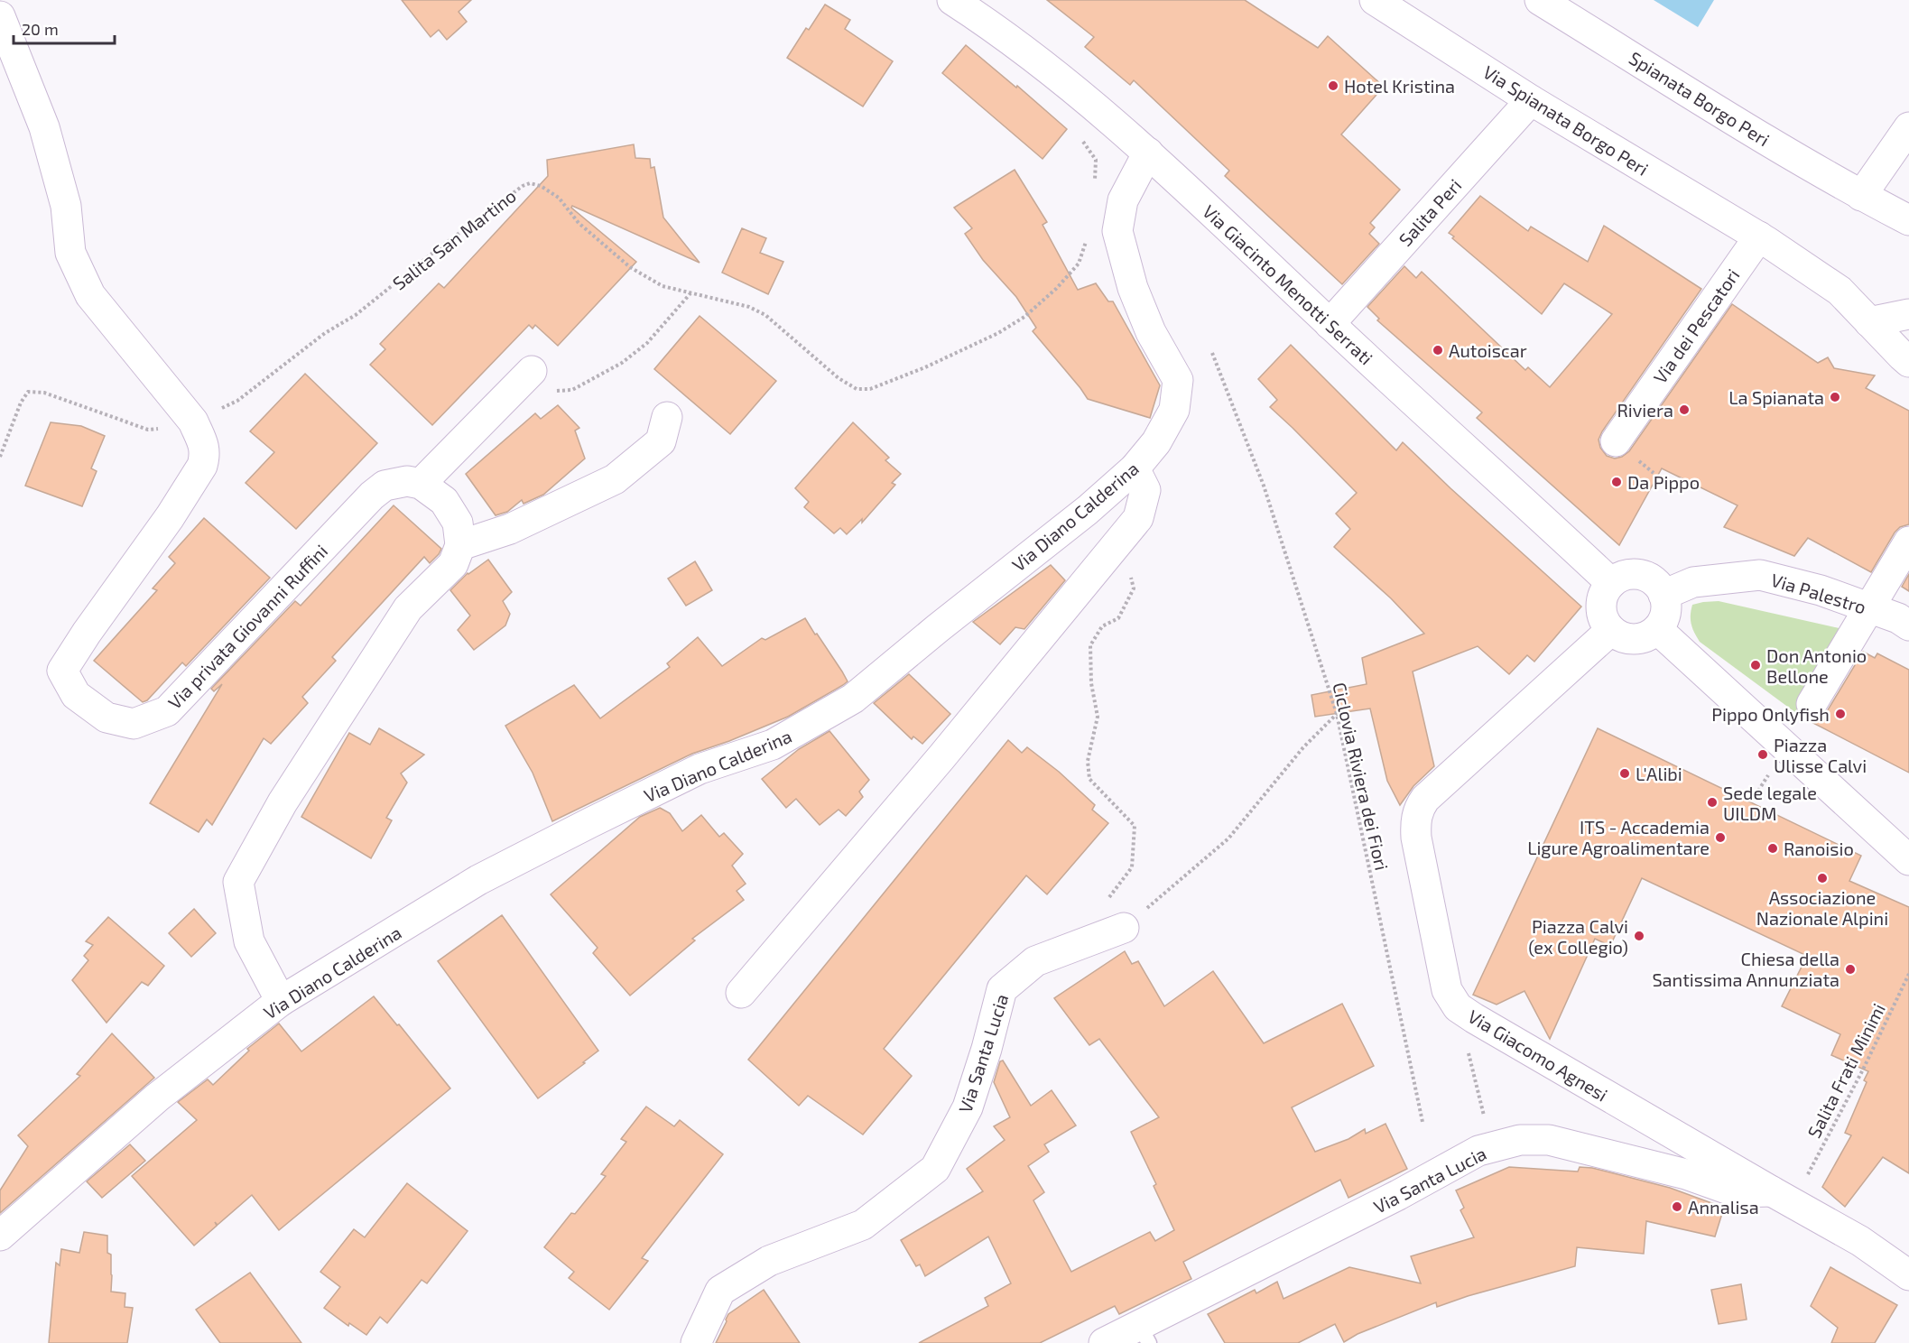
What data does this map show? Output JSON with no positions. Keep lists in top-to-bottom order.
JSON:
{
  "streets": {
    "street": [
      "Spianata Borgo Peri",
      "Via Spianata Borgo Peri",
      "Salita Peri",
      "Via Giacinto Menotti Serrati",
      "Via dei Pescatori",
      "Via Diano Calderina",
      "Via Palestro",
      "Via privata Giovanni Ruffini",
      "Via Santa Lucia",
      "Via Giacomo Agnesi"
    ],
    "path": ["Salita San Martino", "Ciclovia Riviera dei Fiori", "Salita Frati Minimi"]
  },
  "crossings": [
    ["Via Spianata Borgo Peri", "Salita Peri"],
    ["Via Spianata Borgo Peri", "Via dei Pescatori"],
    ["Salita Peri", "Via Giacinto Menotti Serrati"],
    ["Salita San Martino", "Via privata Giovanni Ruffini"],
    ["Via Giacinto Menotti Serrati", "Via Diano Calderina"],
    ["Via Giacinto Menotti Serrati", "Via Palestro"],
    ["Via Giacinto Menotti Serrati", "Via Giacomo Agnesi"],
    ["Via Palestro", "Via Giacomo Agnesi"],
    ["Via Santa Lucia", "Via Giacomo Agnesi"]
  ],
  "places": [
    "Hotel Kristina",
    "Autoiscar",
    "La Spianata",
    "Riviera",
    "Da Pippo",
    "Don Antonio Bellone",
    "Pippo Onlyfish",
    "Piazza Ulisse Calvi",
    "L'Alibi",
    "Sede legale UILDM",
    "ITS - Accademia Ligure Agroalimentare",
    "Ranoisio",
    "Associazione Nazionale Alpini",
    "Piazza Calvi (ex Collegio)",
    "Chiesa della Santissima Annunziata",
    "Annalisa"
  ],
  "scale_bar": "20 m"
}
